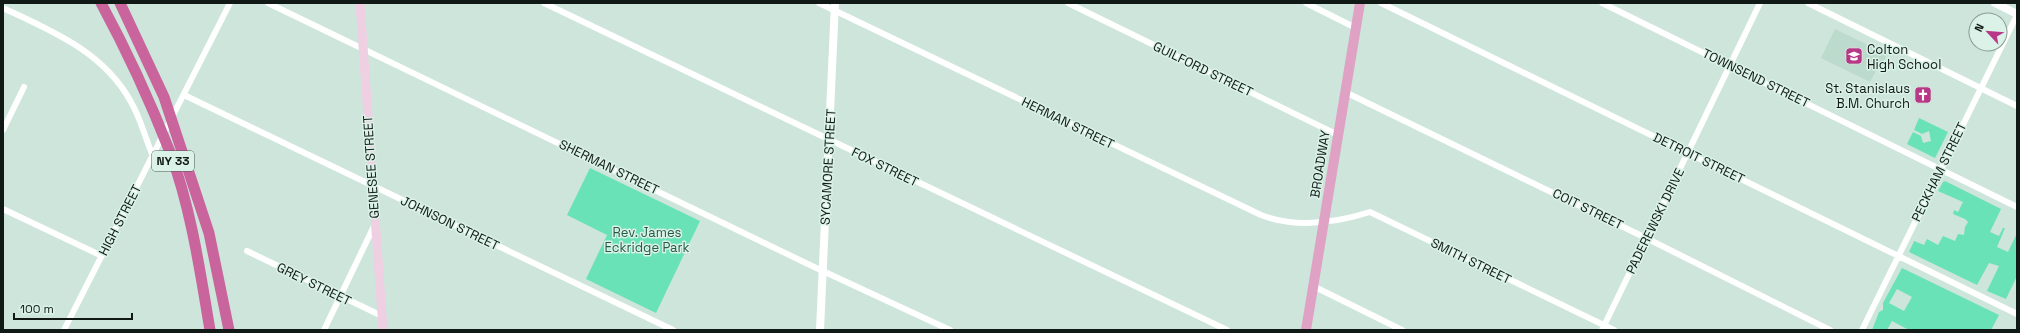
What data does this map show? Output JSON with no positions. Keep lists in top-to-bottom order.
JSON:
{
  "streets": {
    "highway": ["NY 33"],
    "main road": ["BROADWAY", "GENESEE STREET"],
    "street": [
      "GUILFORD STREET",
      "TOWNSEND STREET",
      "HERMAN STREET",
      "DETROIT STREET",
      "SHERMAN STREET",
      "SYCAMORE STREET",
      "FOX STREET",
      "PECKHAM STREET",
      "COIT STREET",
      "HIGH STREET",
      "PADEREWSKI DRIVE",
      "JOHNSON STREET",
      "SMITH STREET",
      "GREY STREET"
    ]
  },
  "crossings": [
    ["GUILFORD STREET", "BROADWAY"],
    ["TOWNSEND STREET", "PECKHAM STREET"],
    ["TOWNSEND STREET", "PADEREWSKI DRIVE"],
    ["HERMAN STREET", "BROADWAY"],
    ["HERMAN STREET", "SYCAMORE STREET"],
    ["HERMAN STREET", "SMITH STREET"],
    ["DETROIT STREET", "PECKHAM STREET"],
    ["DETROIT STREET", "PADEREWSKI DRIVE"],
    ["BROADWAY", "COIT STREET"],
    ["BROADWAY", "SMITH STREET"],
    ["GENESEE STREET", "SHERMAN STREET"],
    ["GENESEE STREET", "JOHNSON STREET"],
    ["GENESEE STREET", "GREY STREET"],
    ["SHERMAN STREET", "SYCAMORE STREET"],
    ["SYCAMORE STREET", "FOX STREET"],
    ["COIT STREET", "PADEREWSKI DRIVE"],
    ["HIGH STREET", "JOHNSON STREET"],
    ["PADEREWSKI DRIVE", "SMITH STREET"]
  ],
  "parks": ["Rev. James Eckridge Park"],
  "places": {
    "school or university": ["Colton High School"],
    "church": ["St. Stanislaus B.M. Church"]
  },
  "scale_bar": "100 m",
  "north": "top left"
}
